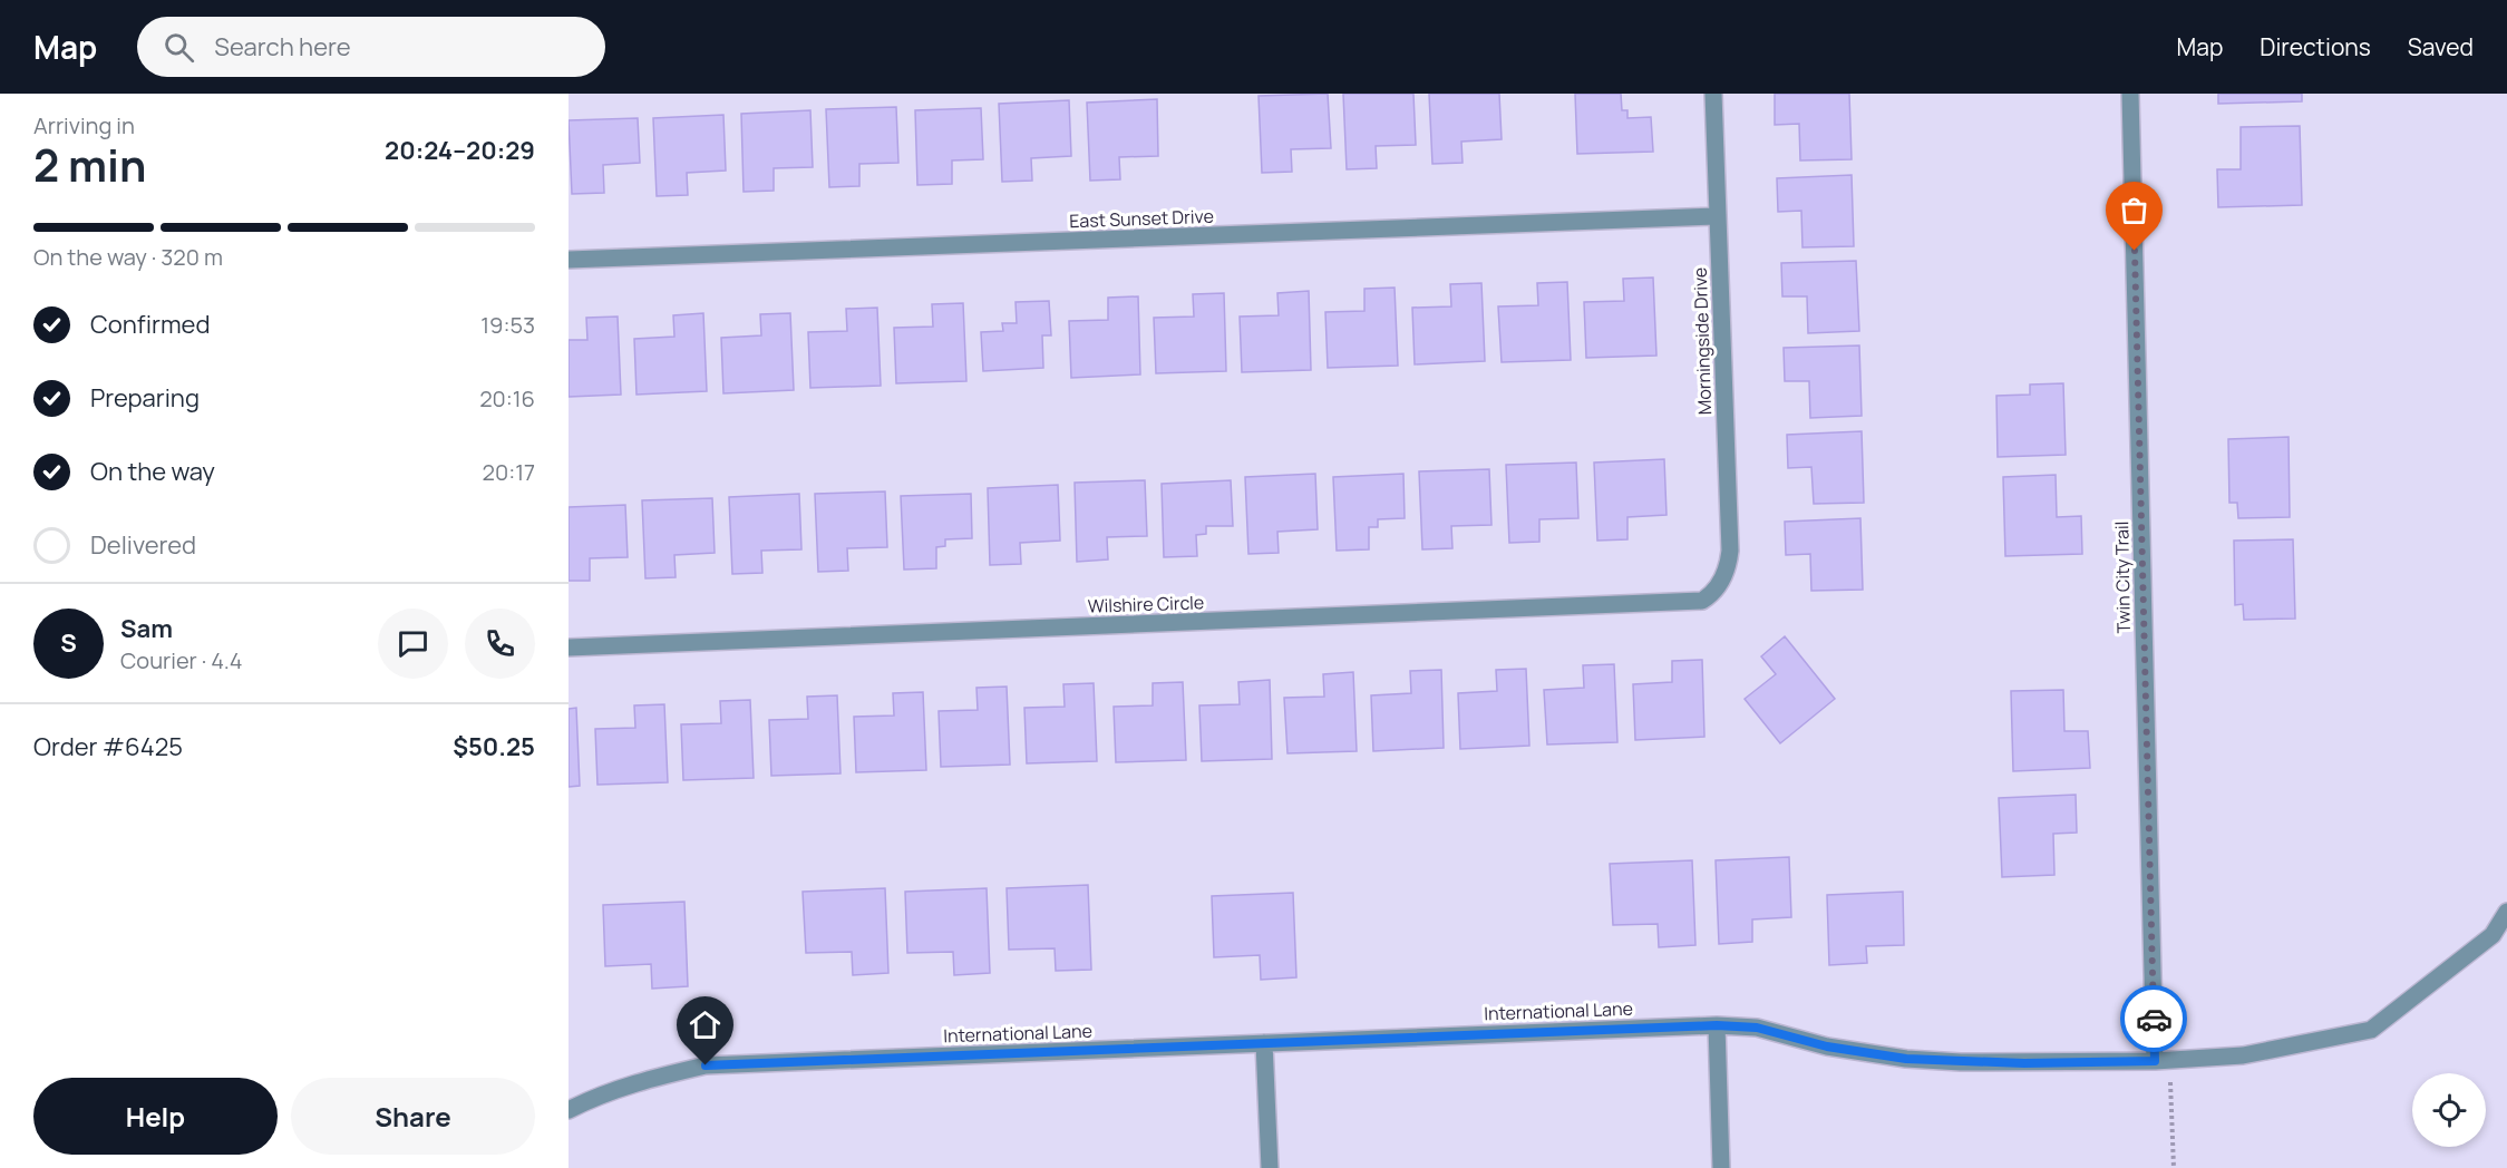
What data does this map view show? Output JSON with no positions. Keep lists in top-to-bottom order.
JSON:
{
  "streets": {
    "street": [
      "East Sunset Drive",
      "Morningside Drive",
      "Twin City Trail",
      "Wilshire Circle",
      "International Lane"
    ]
  },
  "crossings": [
    ["East Sunset Drive", "Morningside Drive"],
    ["Morningside Drive", "Wilshire Circle"],
    ["Twin City Trail", "International Lane"]
  ],
  "page": {
    "header": "Map",
    "search": "Search here",
    "nav": ["Map", "Directions", "Saved"],
    "heading": ["2 min", "Arriving in", "20:24–20:29"],
    "panel": [
      "Sam",
      "Courier · 4.4",
      "Order #6425",
      "$50.25"
    ],
    "bar": "On the way · 320 m",
    "list": [
      ["Confirmed", "19:53"],
      ["Preparing", "20:16"],
      ["On the way", "20:17"],
      "Delivered"
    ],
    "round": "S",
    "buttons": ["Help", "Share"]
  }
}
